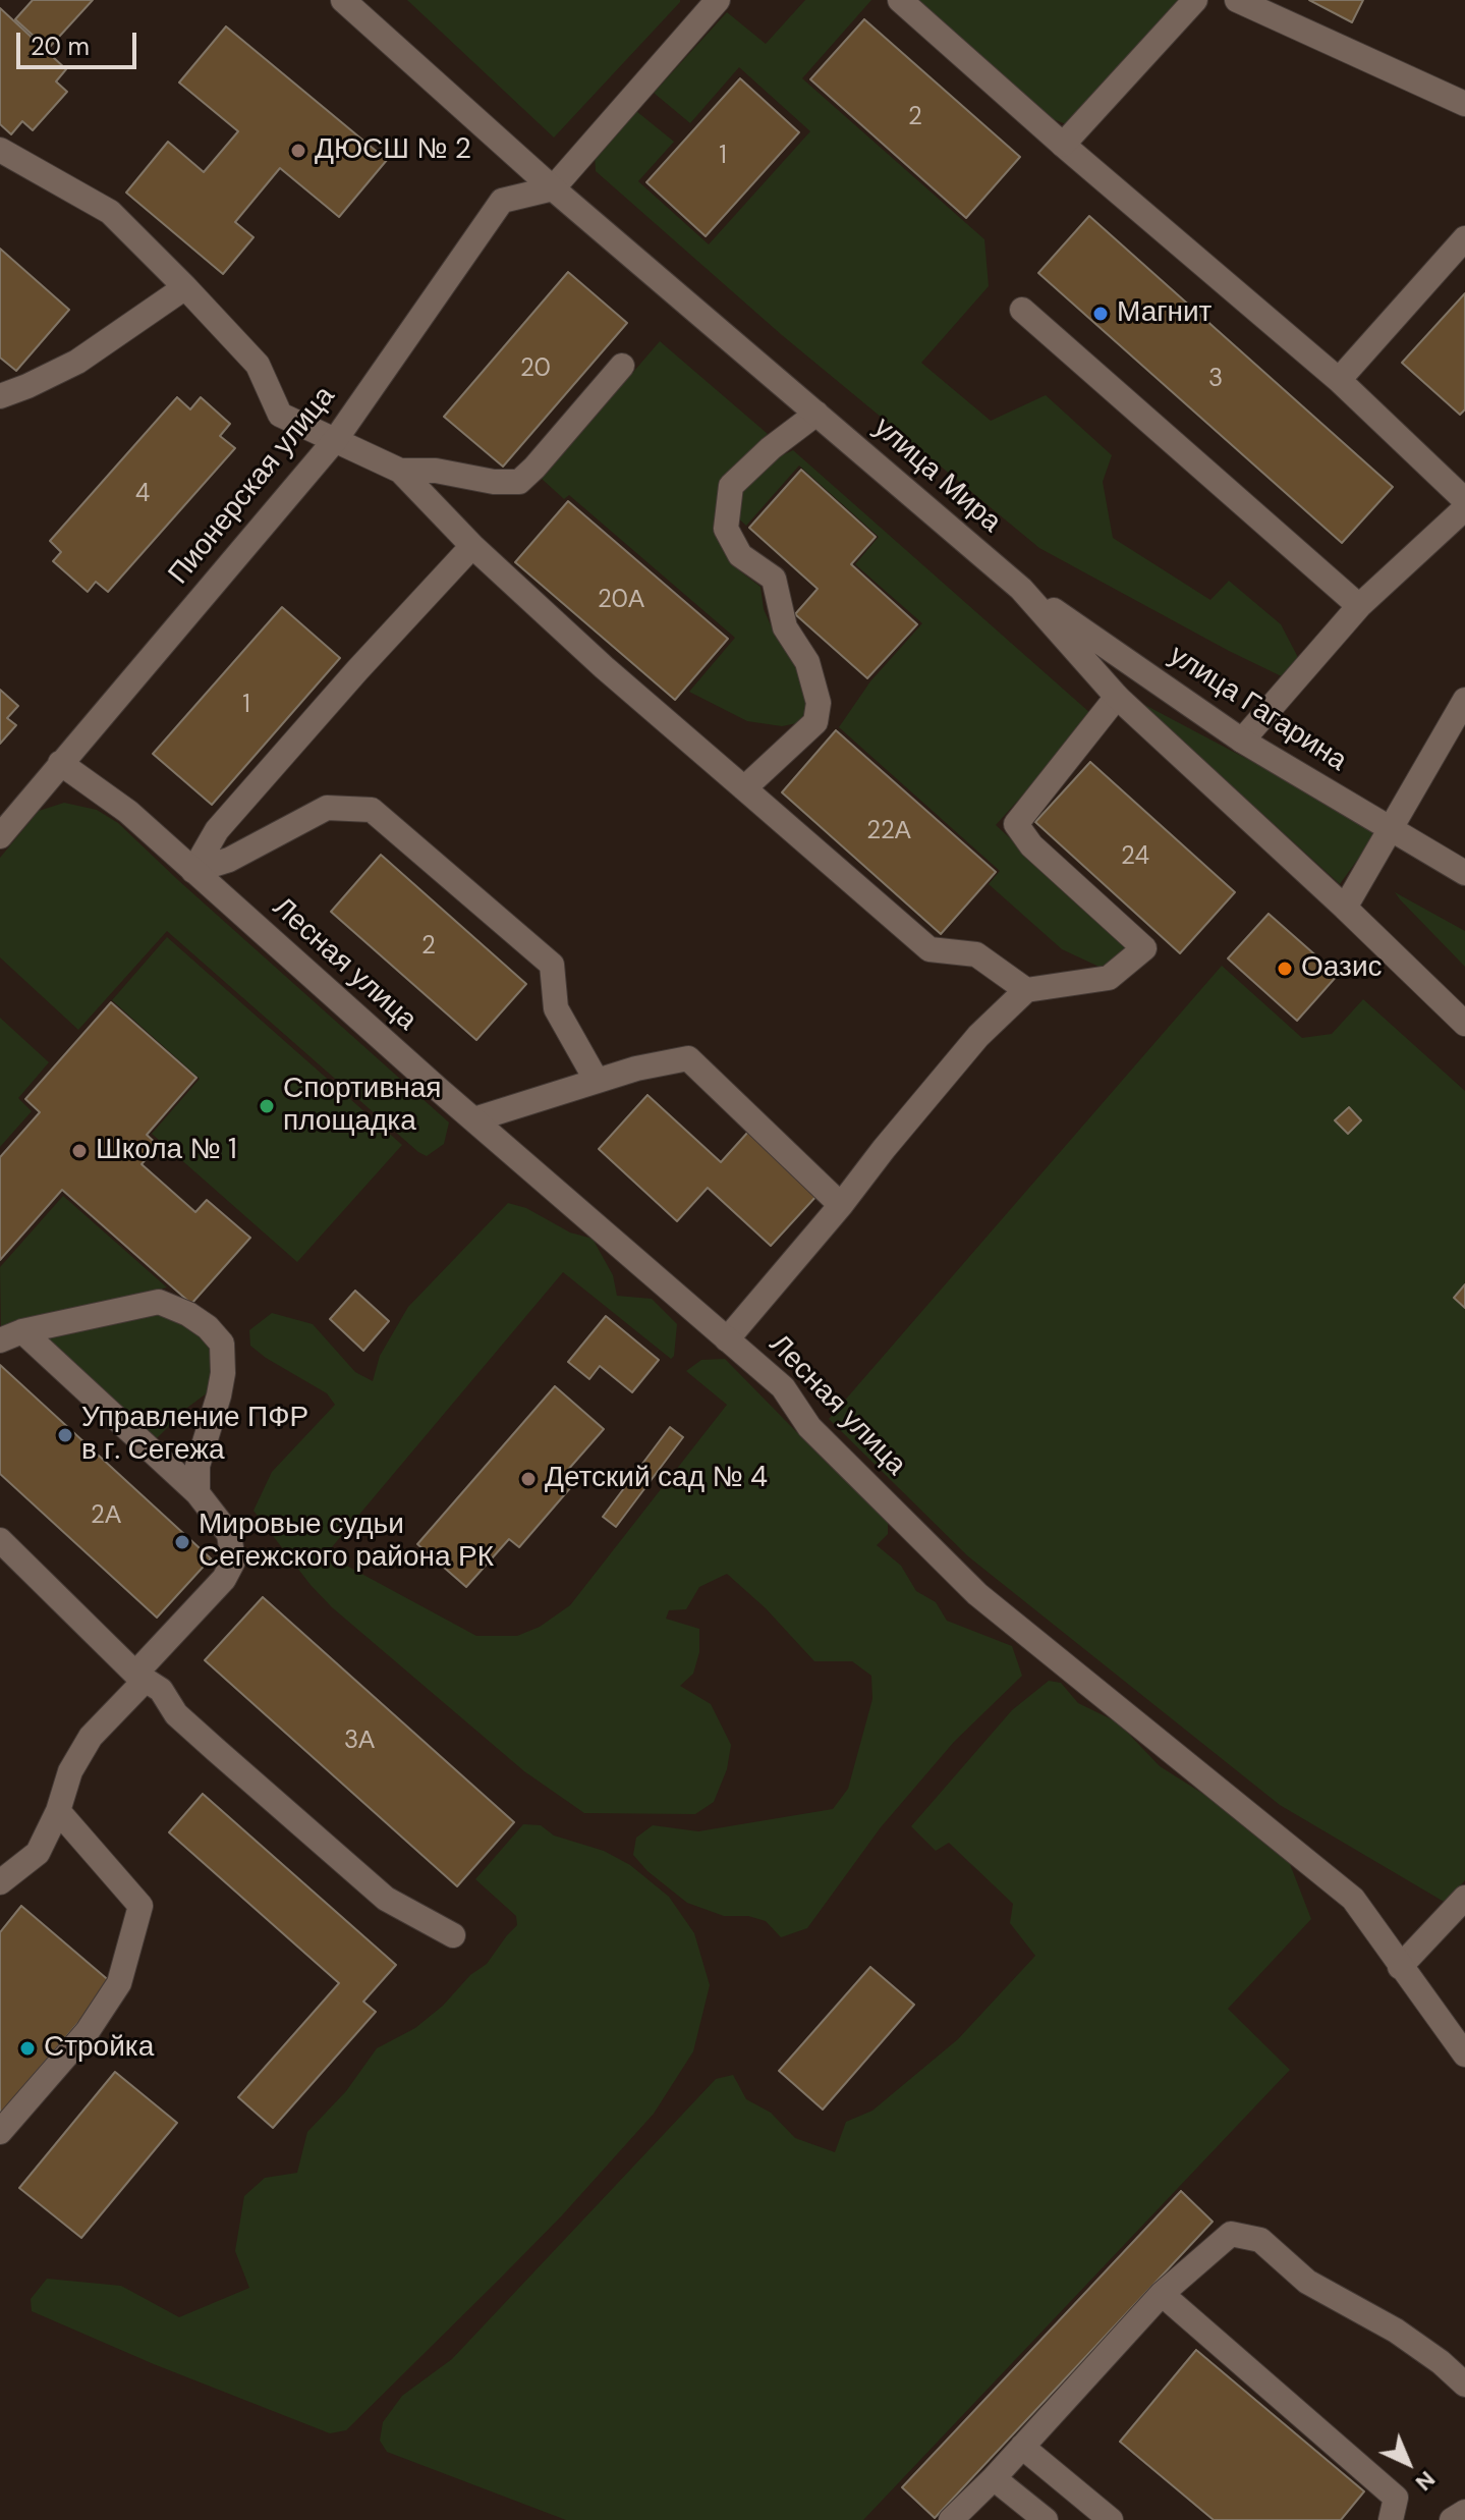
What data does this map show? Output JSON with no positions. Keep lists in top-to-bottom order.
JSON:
{
  "streets": {
    "street": [
      "улица Мира",
      "Пионерская улица",
      "улица Гагарина",
      "Лесная улица"
    ]
  },
  "crossings": [
    ["улица Мира", "Пионерская улица"],
    ["улица Мира", "улица Гагарина"],
    ["Пионерская улица", "Лесная улица"]
  ],
  "places": [
    "ДЮСШ № 2",
    "Магнит",
    "Оазис",
    "Спортивная площадка",
    "Школа № 1",
    "Управление ПФР в г. Сегежа",
    "Детский сад № 4",
    "Мировые судьи Сегежского района РК",
    "Стройка"
  ],
  "house_numbers": [
    "2",
    "1",
    "20",
    "3",
    "4",
    "20А",
    "1",
    "22А",
    "24",
    "2",
    "2А",
    "3А"
  ],
  "scale_bar": "20 m",
  "north": "bottom right"
}
